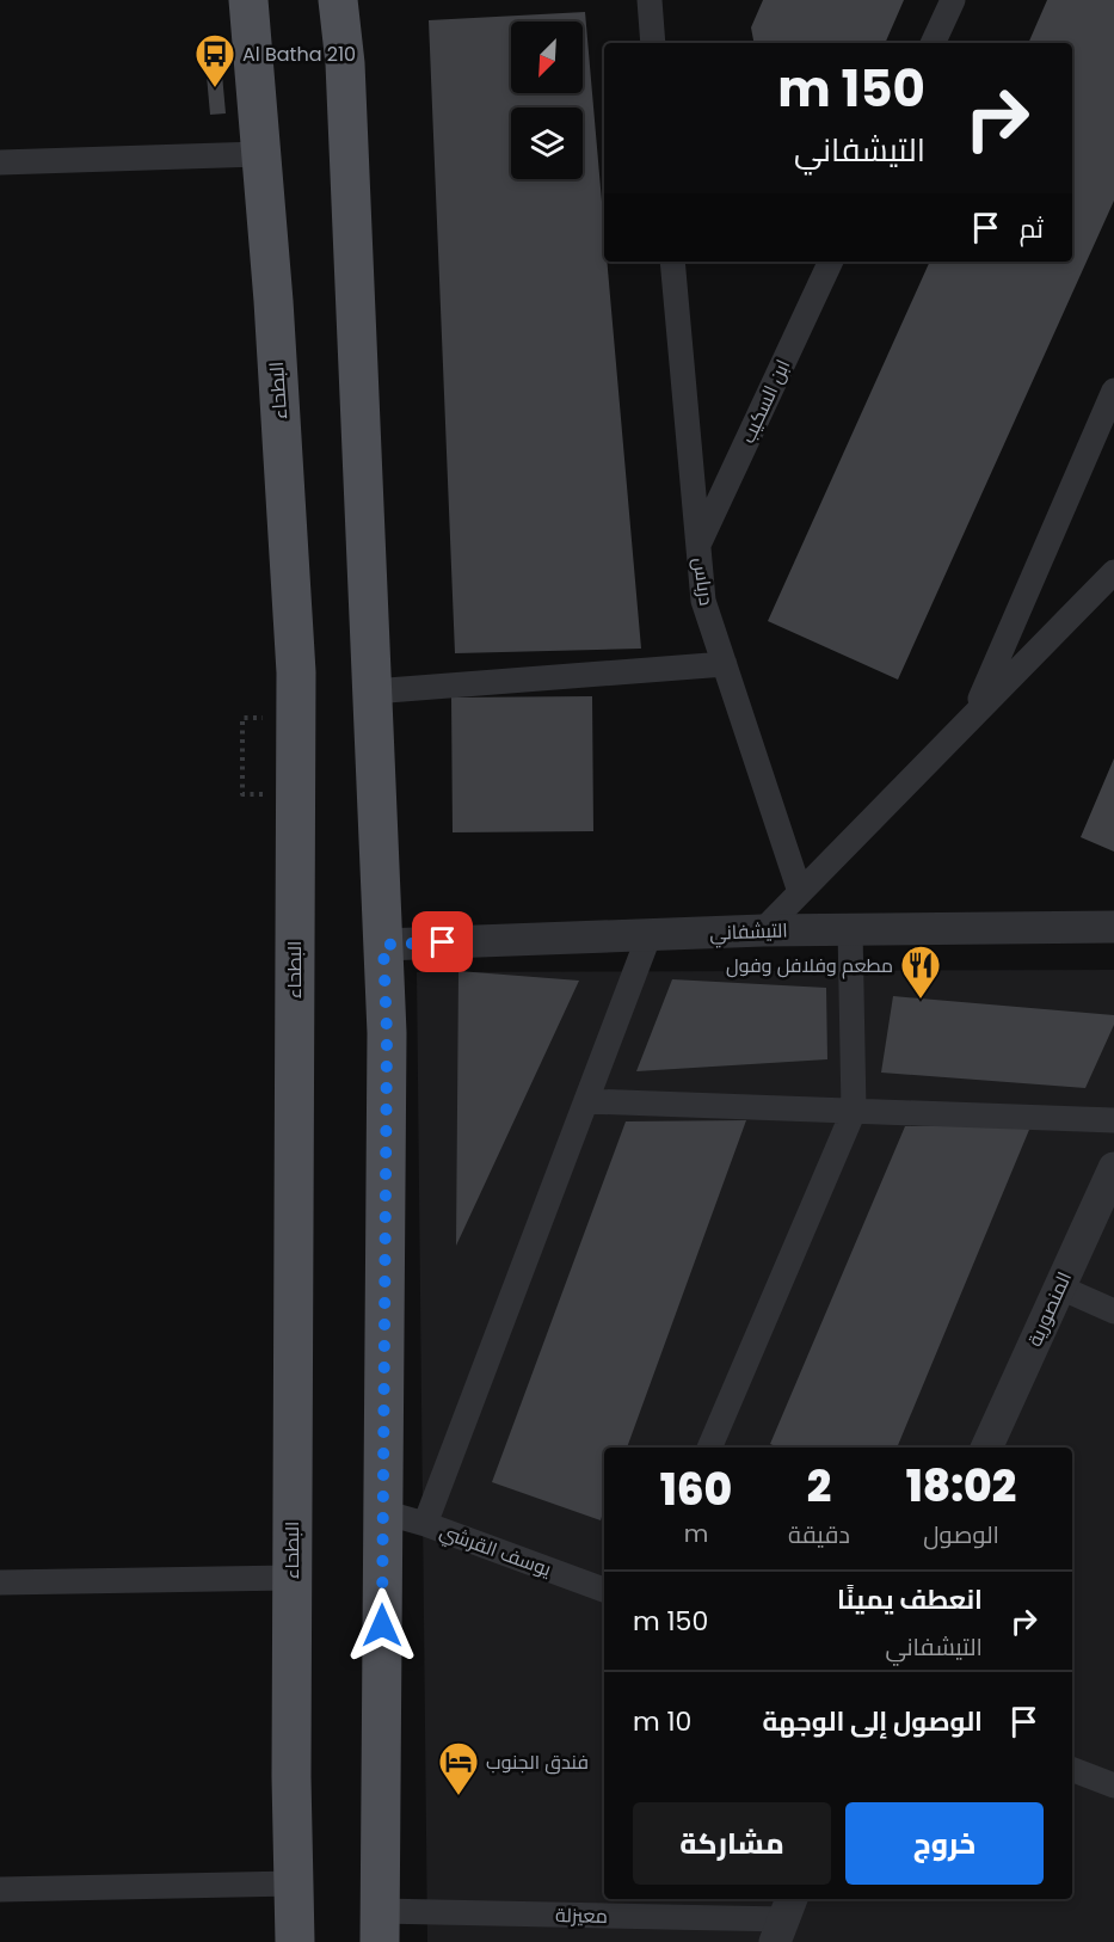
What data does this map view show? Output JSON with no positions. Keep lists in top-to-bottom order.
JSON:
{
  "streets": {
    "main road": ["البطحاء"],
    "street": [
      "ابن السكيب",
      "درباس",
      "التيشفاني",
      "المنصورية",
      "يوسف القرشي",
      "معيزلة"
    ]
  },
  "crossings": [
    ["ابن السكيب", "درباس"]
  ],
  "places": {
    "bus stop": ["Al Batha 210"],
    "restaurant": ["مطعم وفلافل وفول"],
    "hotel": ["فندق الجنوب"]
  },
  "north": "bottom left",
  "page": {
    "turn": ["150 m", "التيشفاني"],
    "then": "ثم",
    "eta": [
      "18:02",
      "الوصول",
      "2",
      "دقيقة",
      "160",
      "m"
    ],
    "list": [
      {
        "name": "انعطف يمينًا",
        "note": "التيشفاني",
        "value": "150 m"
      },
      {
        "name": "الوصول إلى الوجهة",
        "value": "10 m"
      }
    ],
    "buttons": ["خروج", "مشاركة"]
  }
}
